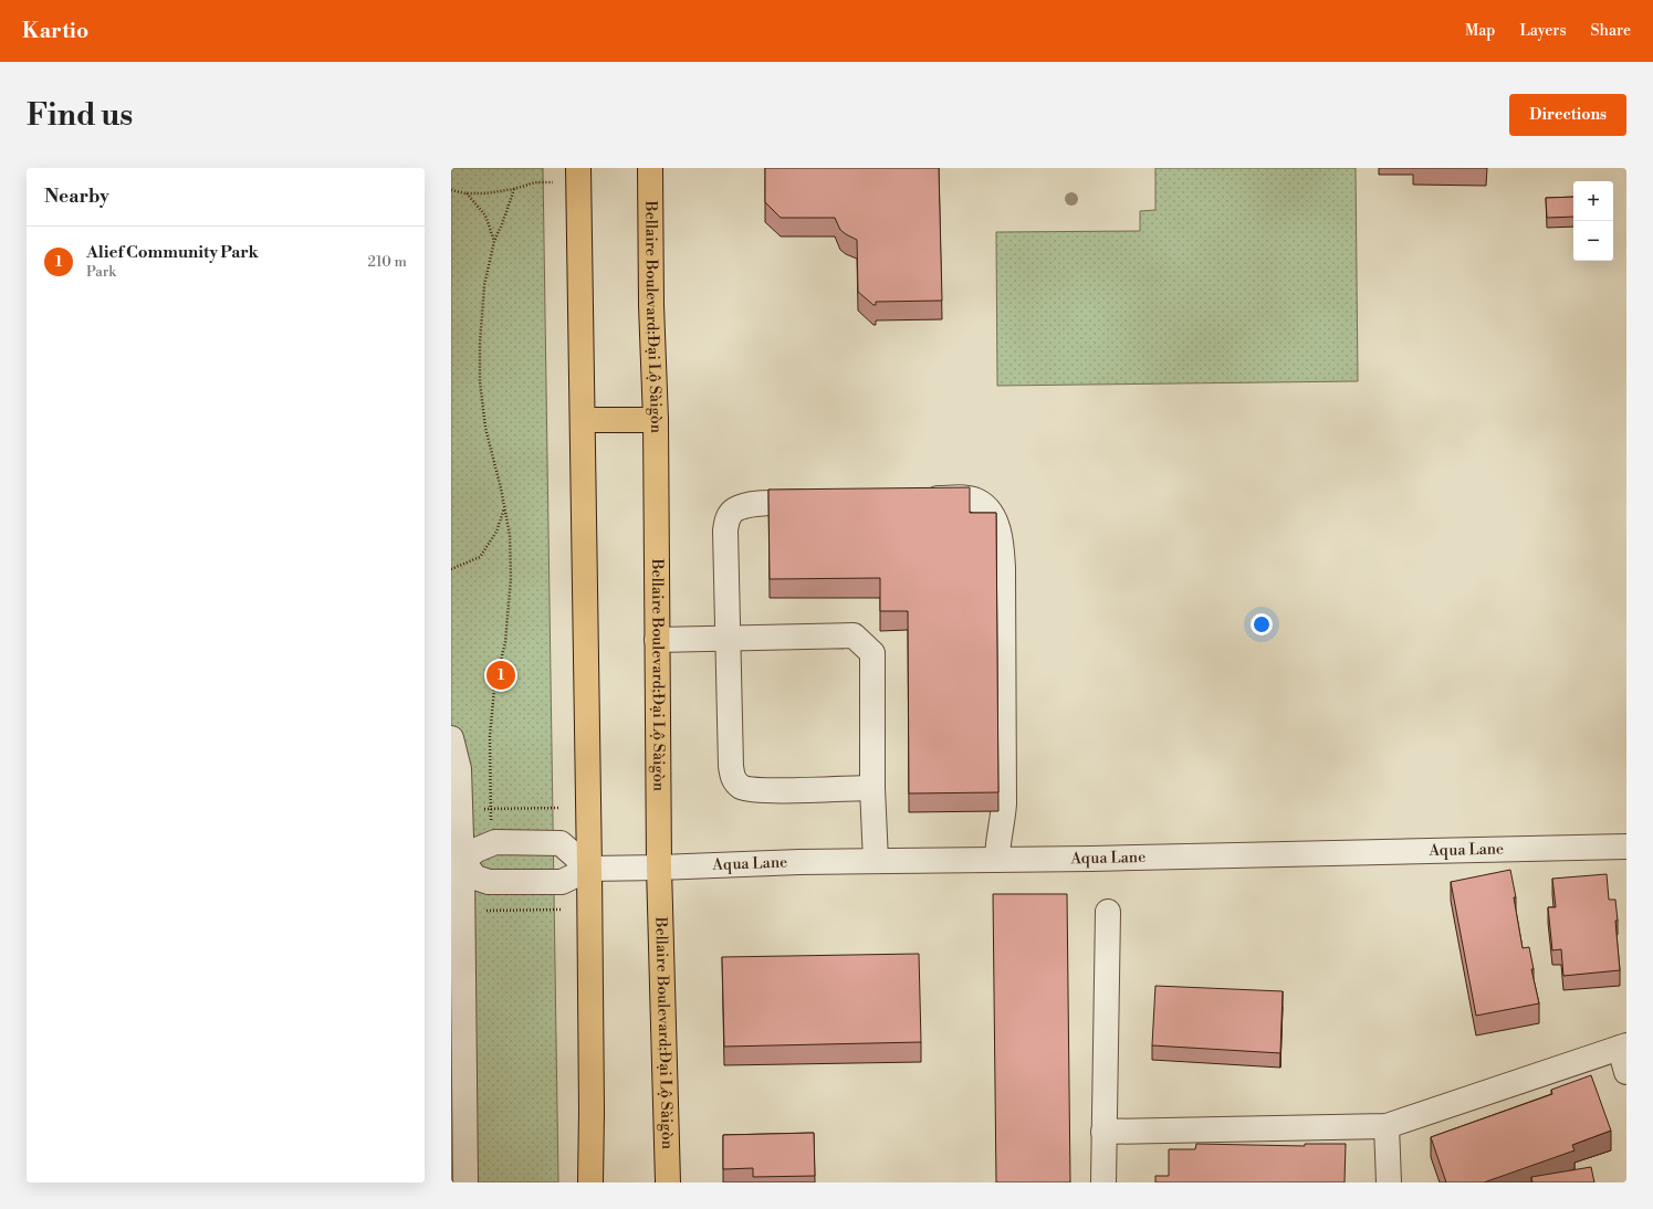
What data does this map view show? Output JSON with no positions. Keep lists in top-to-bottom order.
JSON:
{
  "streets": {
    "main road": ["Bellaire Boulevard;Đại Lộ Sàigòn"],
    "street": ["Aqua Lane"]
  },
  "crossings": [
    ["Bellaire Boulevard;Đại Lộ Sàigòn", "Aqua Lane"]
  ],
  "page": {
    "header": "Kartio",
    "nav": ["Map", "Layers", "Share"],
    "buttons": "Directions",
    "title": "Find us",
    "heading": "Nearby",
    "map_buttons": ["+", "−"],
    "list": [
      {
        "mark": "1",
        "name": "Alief Community Park",
        "note": "Park",
        "value": "210 m"
      }
    ],
    "pins": "1"
  }
}
